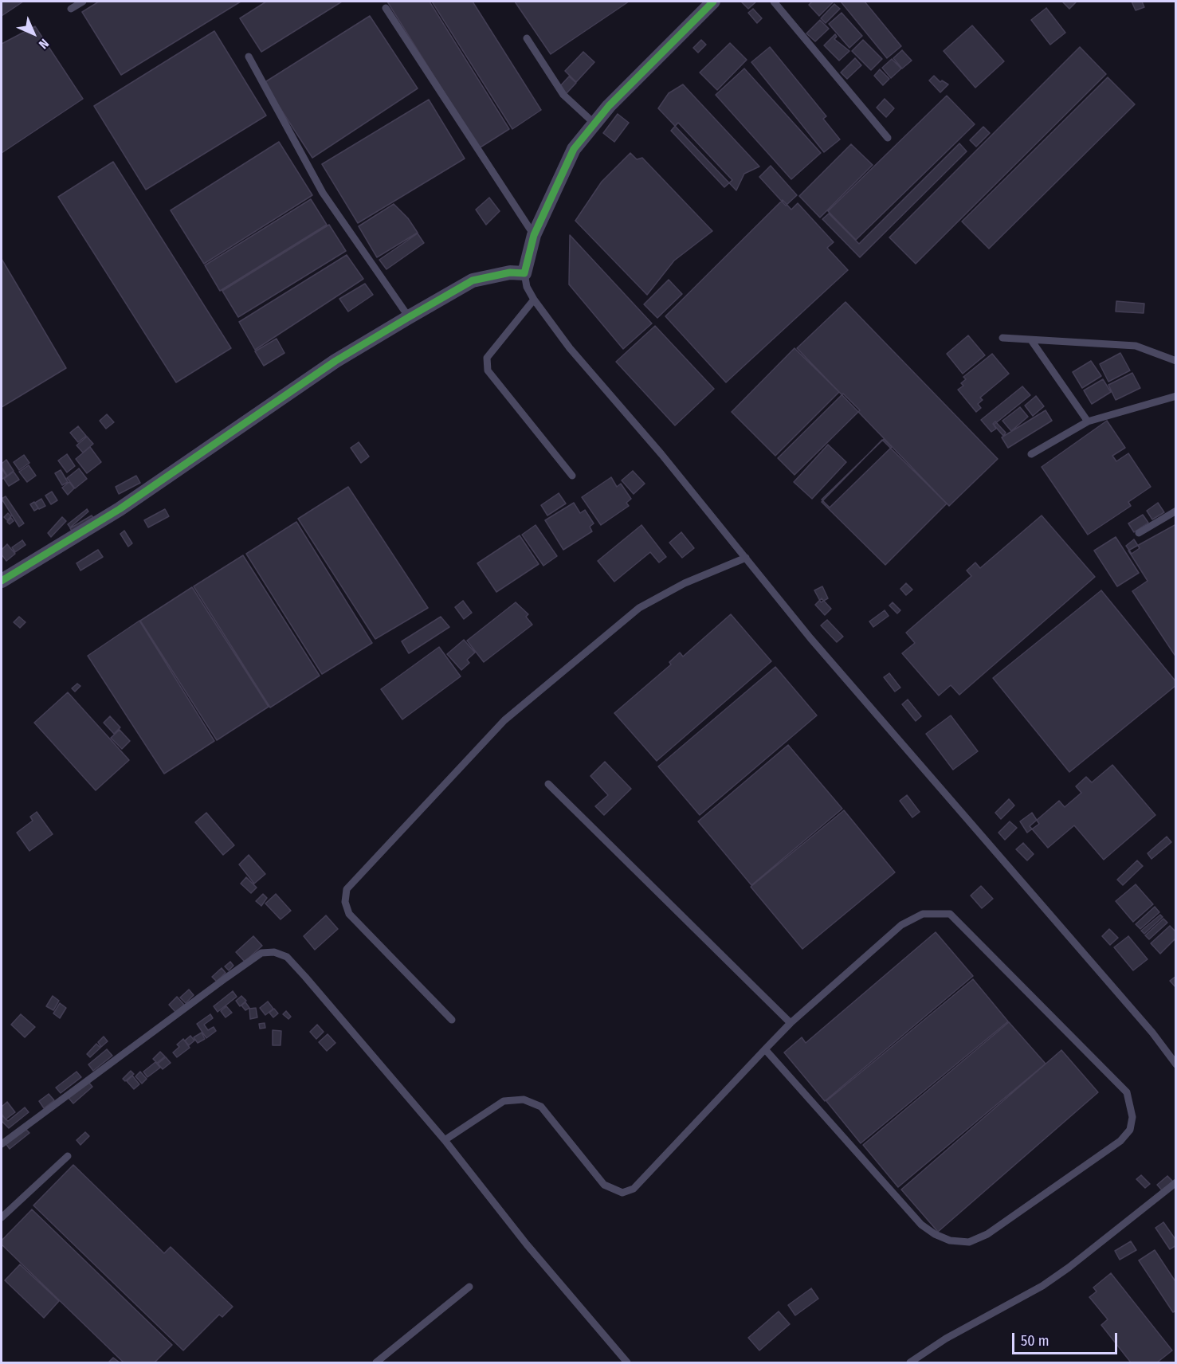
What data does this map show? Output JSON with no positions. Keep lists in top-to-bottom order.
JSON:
{
  "scale_bar": "50 m",
  "north": "bottom right"
}
